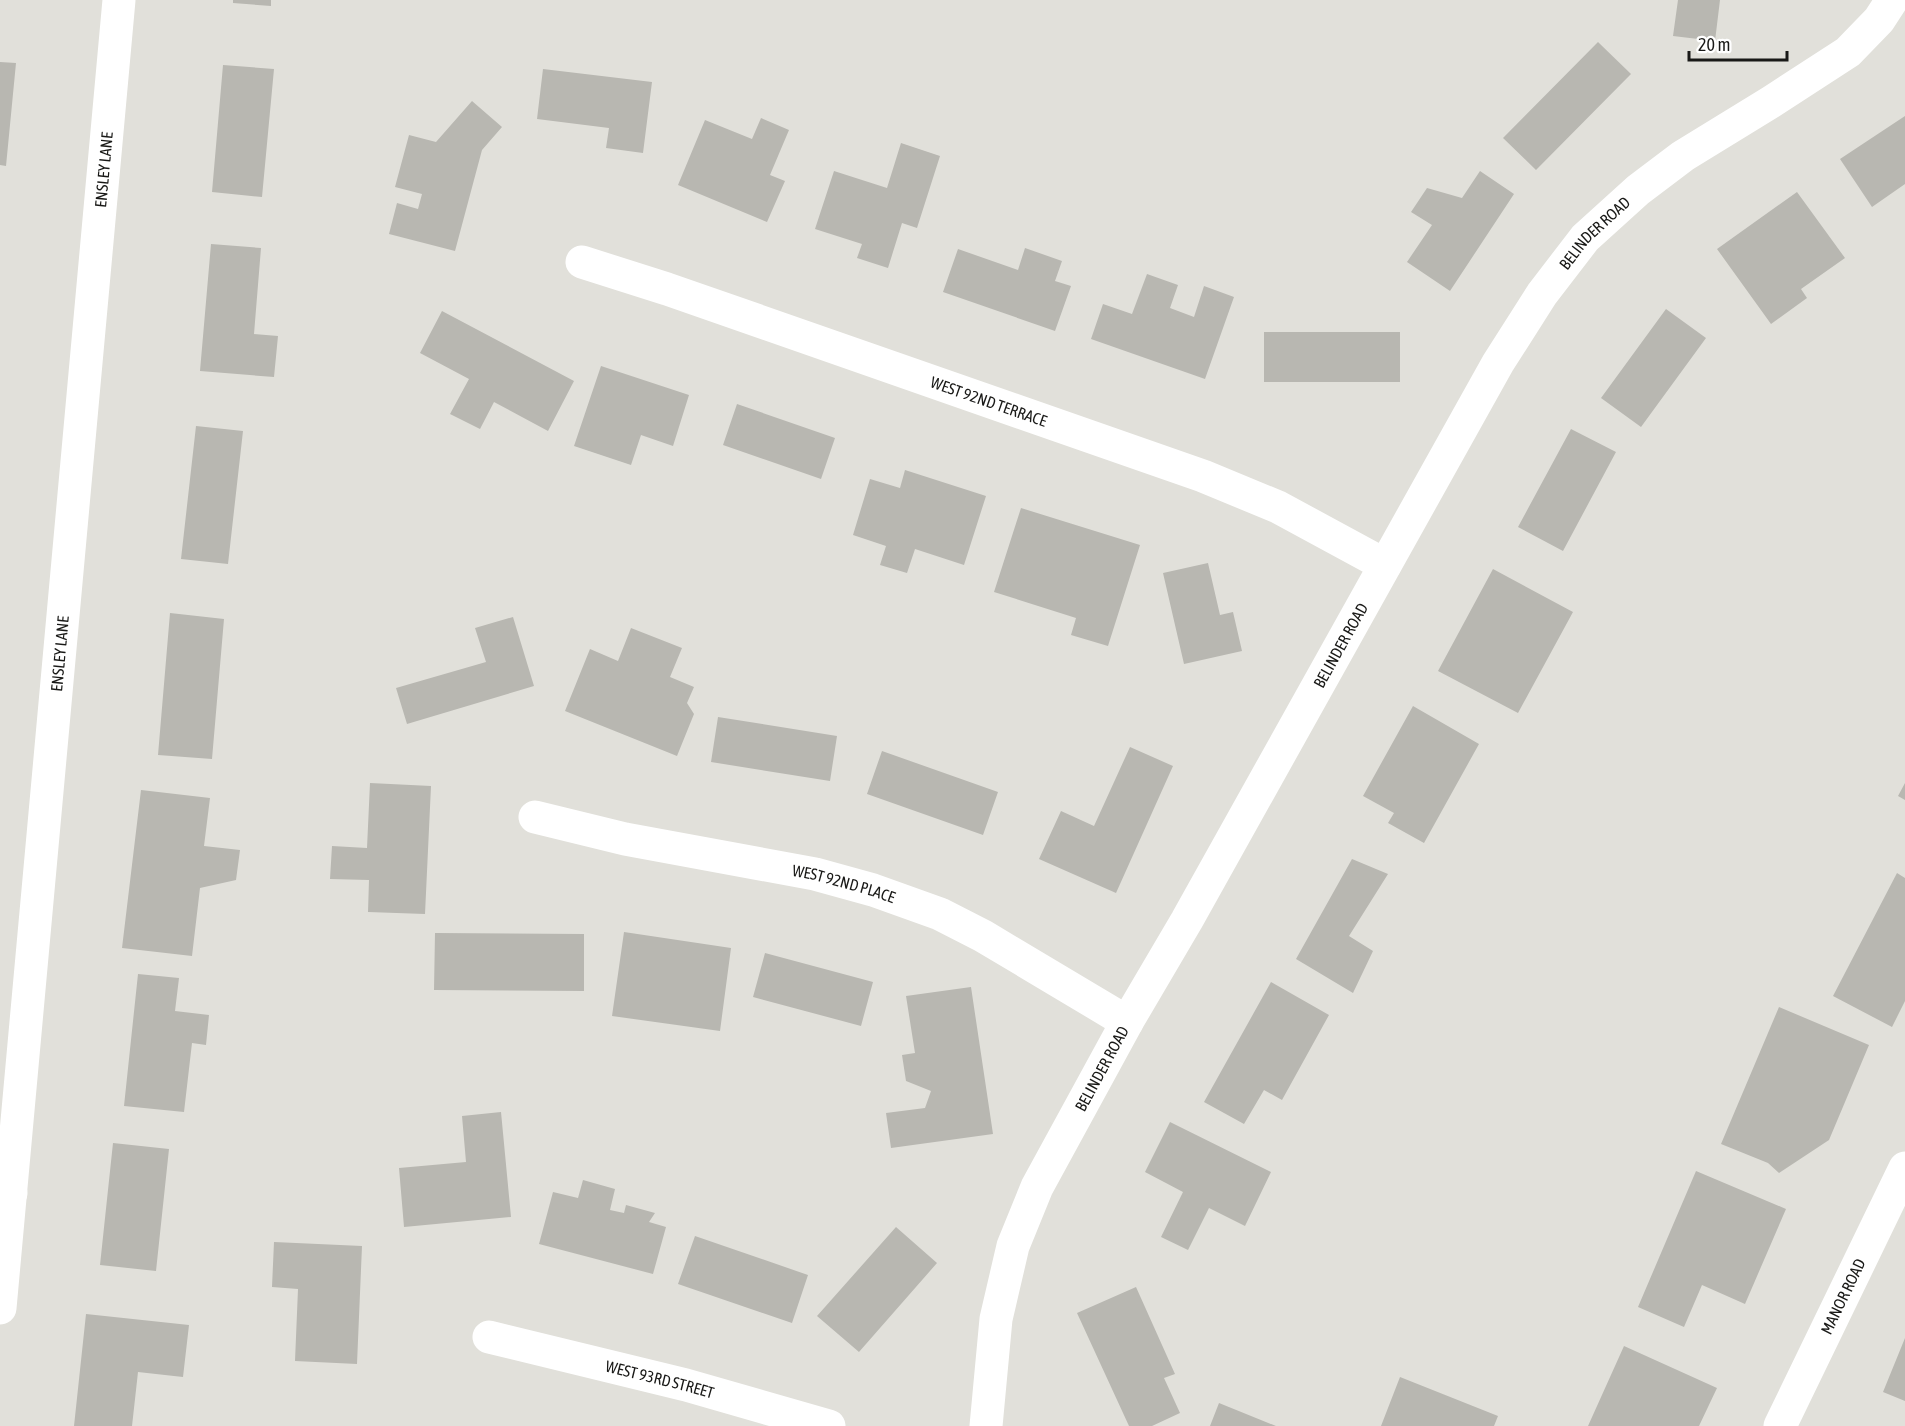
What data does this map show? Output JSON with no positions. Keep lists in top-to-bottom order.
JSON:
{
  "streets": {
    "street": [
      "ENSLEY LANE",
      "BELINDER ROAD",
      "WEST 92ND TERRACE",
      "WEST 92ND PLACE",
      "MANOR ROAD",
      "WEST 93RD STREET"
    ]
  },
  "crossings": [
    ["BELINDER ROAD", "WEST 92ND TERRACE"],
    ["BELINDER ROAD", "WEST 92ND PLACE"]
  ],
  "scale_bar": "20 m"
}
